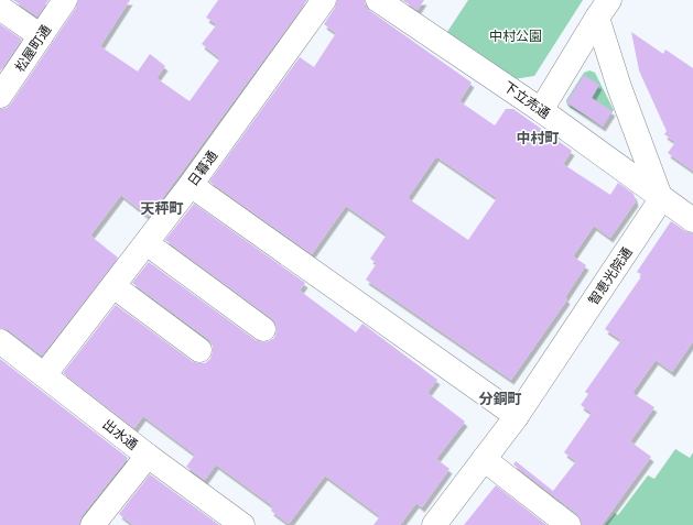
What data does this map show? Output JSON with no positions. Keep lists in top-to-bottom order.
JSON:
{
  "streets": {
    "street": [
      "松屋町通",
      "下立売通",
      "日暮通",
      "智恵光院通",
      "出水通"
    ]
  },
  "crossings": [
    ["下立売通", "智恵光院通"],
    ["日暮通", "出水通"]
  ],
  "districts": ["中村町", "天秤町", "分銅町"],
  "parks": ["中村公園"]
}
